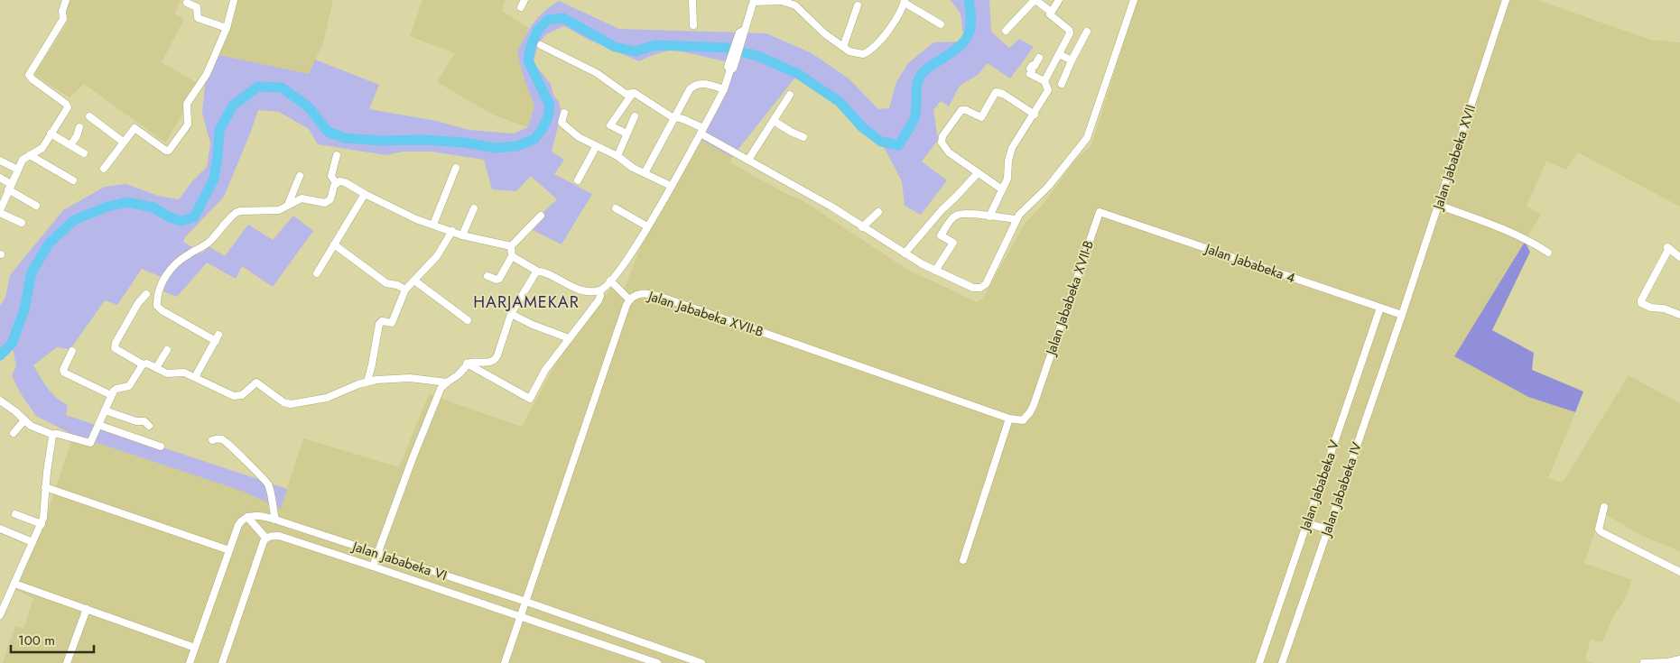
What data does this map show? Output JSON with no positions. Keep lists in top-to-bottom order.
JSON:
{
  "streets": {
    "street": [
      "Jalan Jababeka XVII",
      "Jalan Jababeka 4",
      "Jalan Jababeka XVII-B",
      "Jalan Jababeka V",
      "Jalan Jababeka IV",
      "Jalan Jababeka VI"
    ]
  },
  "crossings": [
    ["Jalan Jababeka XVII", "Jalan Jababeka 4"],
    ["Jalan Jababeka XVII", "Jalan Jababeka IV"],
    ["Jalan Jababeka 4", "Jalan Jababeka XVII-B"],
    ["Jalan Jababeka 4", "Jalan Jababeka V"],
    ["Jalan Jababeka 4", "Jalan Jababeka IV"],
    ["Jalan Jababeka XVII-B", "Jalan Jababeka VI"]
  ],
  "districts": ["HARJAMEKAR"],
  "scale_bar": "100 m"
}
